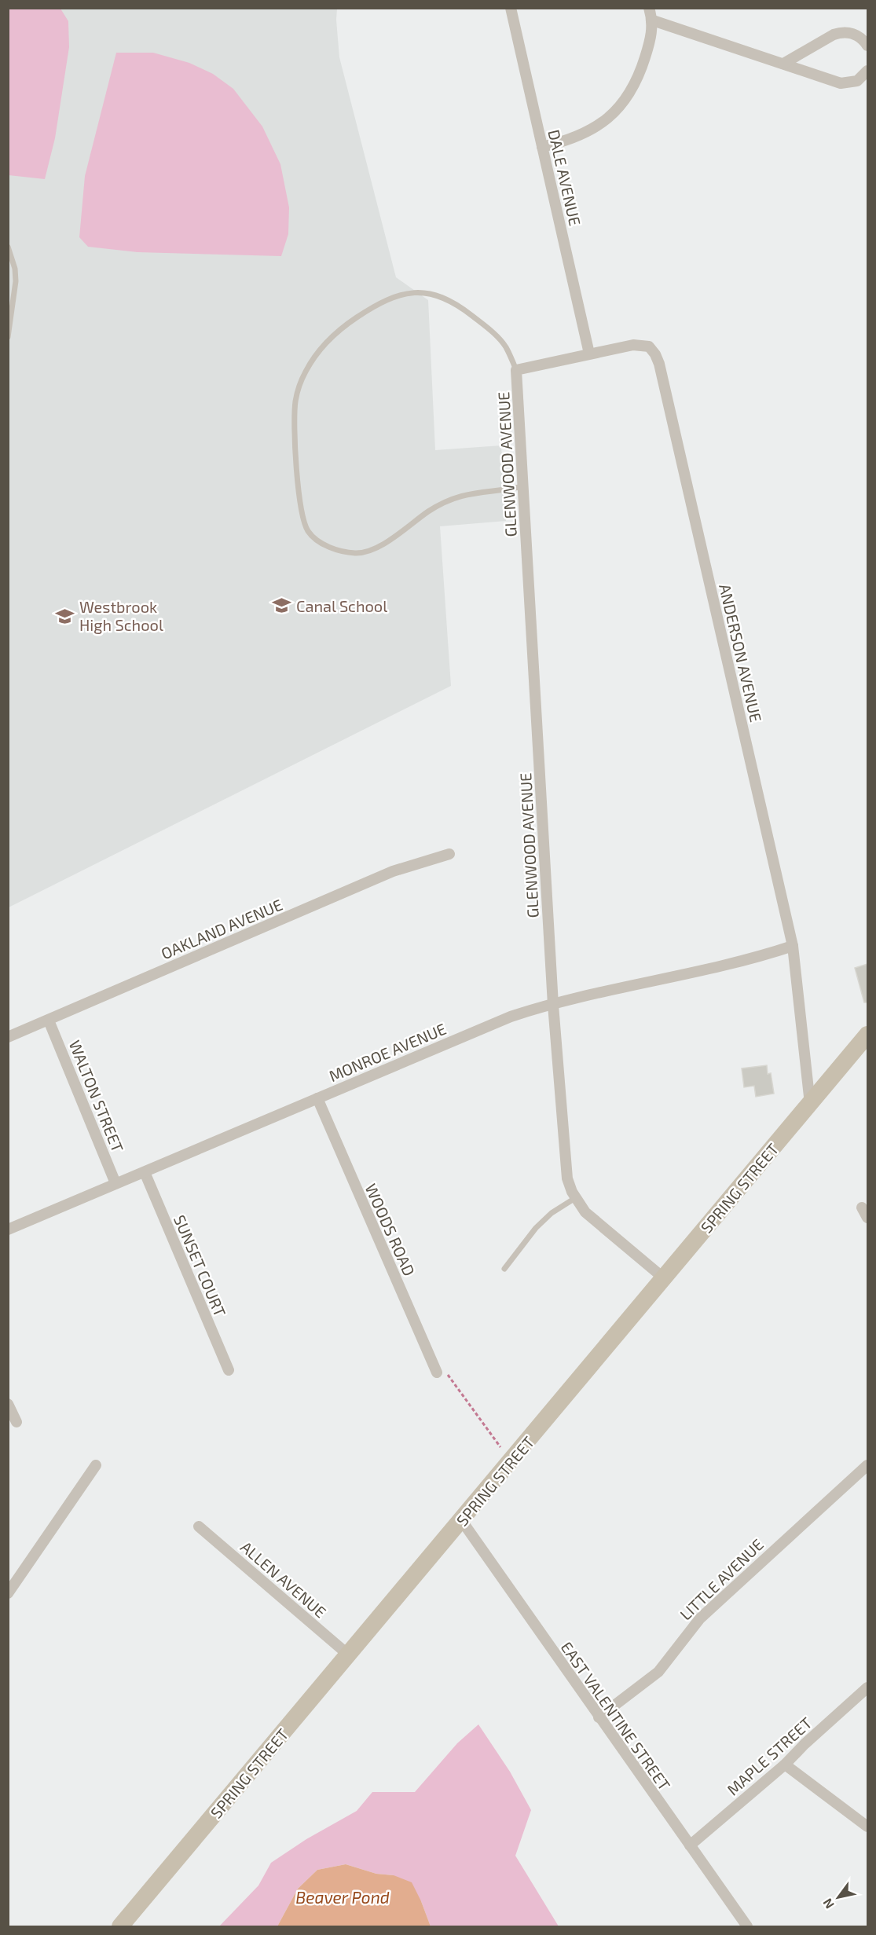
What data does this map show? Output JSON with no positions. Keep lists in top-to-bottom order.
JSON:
{
  "streets": {
    "main road": ["SPRING STREET"],
    "street": [
      "DALE AVENUE",
      "GLENWOOD AVENUE",
      "ANDERSON AVENUE",
      "OAKLAND AVENUE",
      "MONROE AVENUE",
      "WALTON STREET",
      "WOODS ROAD",
      "SUNSET COURT",
      "ALLEN AVENUE",
      "LITTLE AVENUE",
      "EAST VALENTINE STREET",
      "MAPLE STREET"
    ]
  },
  "crossings": [
    ["DALE AVENUE", "ANDERSON AVENUE"],
    ["GLENWOOD AVENUE", "ANDERSON AVENUE"],
    ["GLENWOOD AVENUE", "MONROE AVENUE"],
    ["GLENWOOD AVENUE", "SPRING STREET"],
    ["ANDERSON AVENUE", "MONROE AVENUE"],
    ["ANDERSON AVENUE", "SPRING STREET"],
    ["OAKLAND AVENUE", "WALTON STREET"],
    ["MONROE AVENUE", "WALTON STREET"],
    ["MONROE AVENUE", "WOODS ROAD"],
    ["MONROE AVENUE", "SUNSET COURT"],
    ["SPRING STREET", "ALLEN AVENUE"],
    ["SPRING STREET", "EAST VALENTINE STREET"],
    ["LITTLE AVENUE", "EAST VALENTINE STREET"],
    ["EAST VALENTINE STREET", "MAPLE STREET"]
  ],
  "water": ["Beaver Pond"],
  "places": {
    "school or university": ["Canal School", "Westbrook High School"]
  },
  "north": "bottom left"
}
